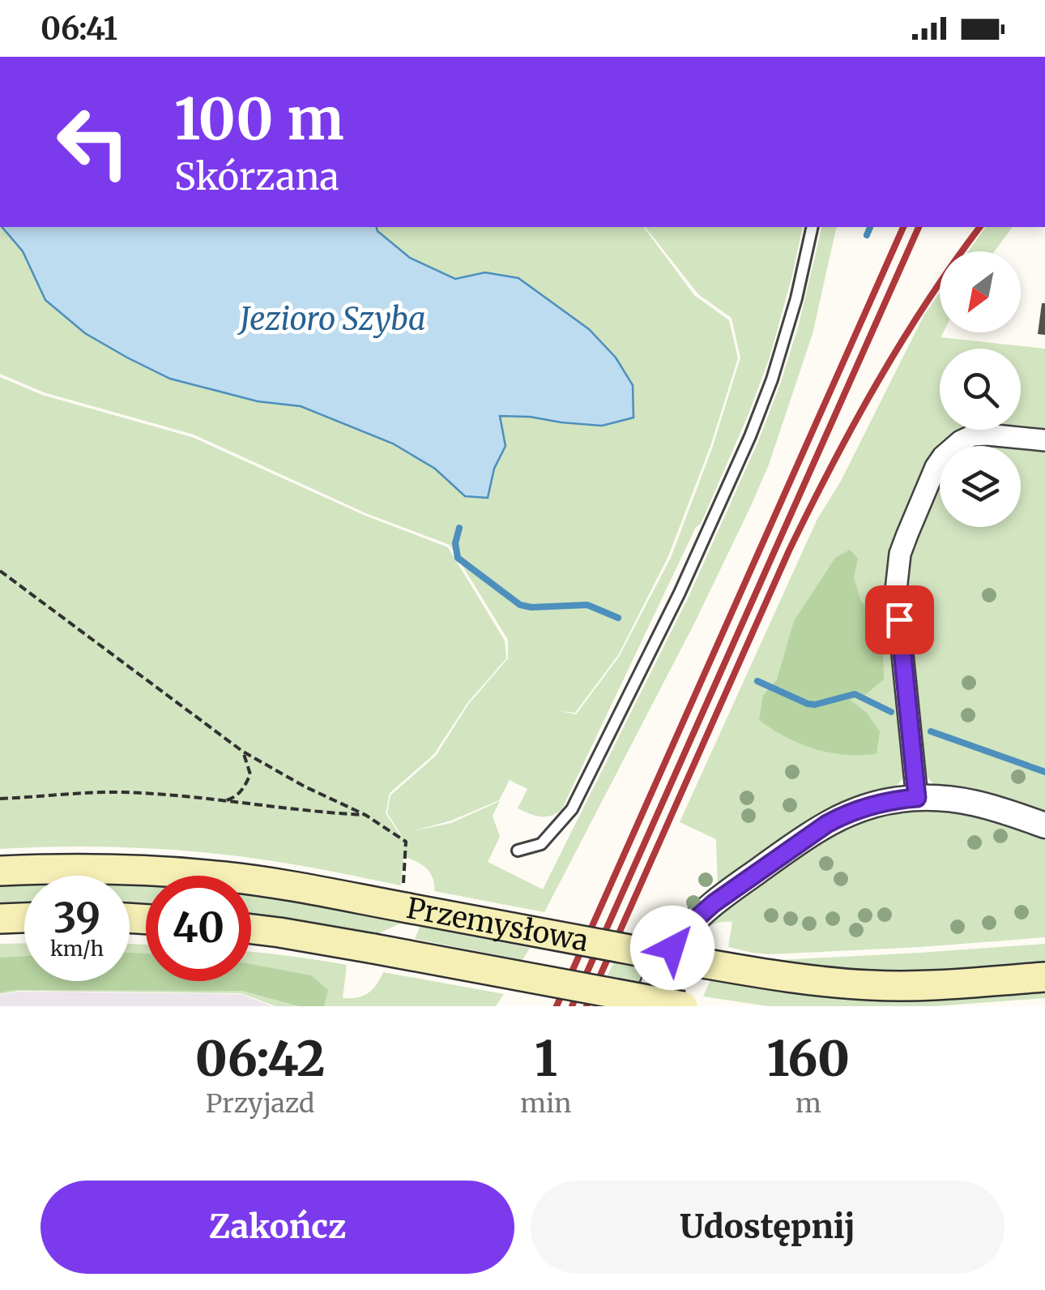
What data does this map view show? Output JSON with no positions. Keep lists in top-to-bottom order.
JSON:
{
  "streets": {
    "main road": ["Przemysłowa"]
  },
  "water": ["Jezioro Szyba"],
  "north": "bottom left",
  "page": {
    "status": "06:41",
    "turn": ["100 m", "Skórzana"],
    "speed": "39 km/h",
    "limit": "40",
    "eta": [
      "06:42",
      "Przyjazd",
      "1",
      "min",
      "160",
      "m"
    ],
    "buttons": ["Zakończ", "Udostępnij"]
  }
}
